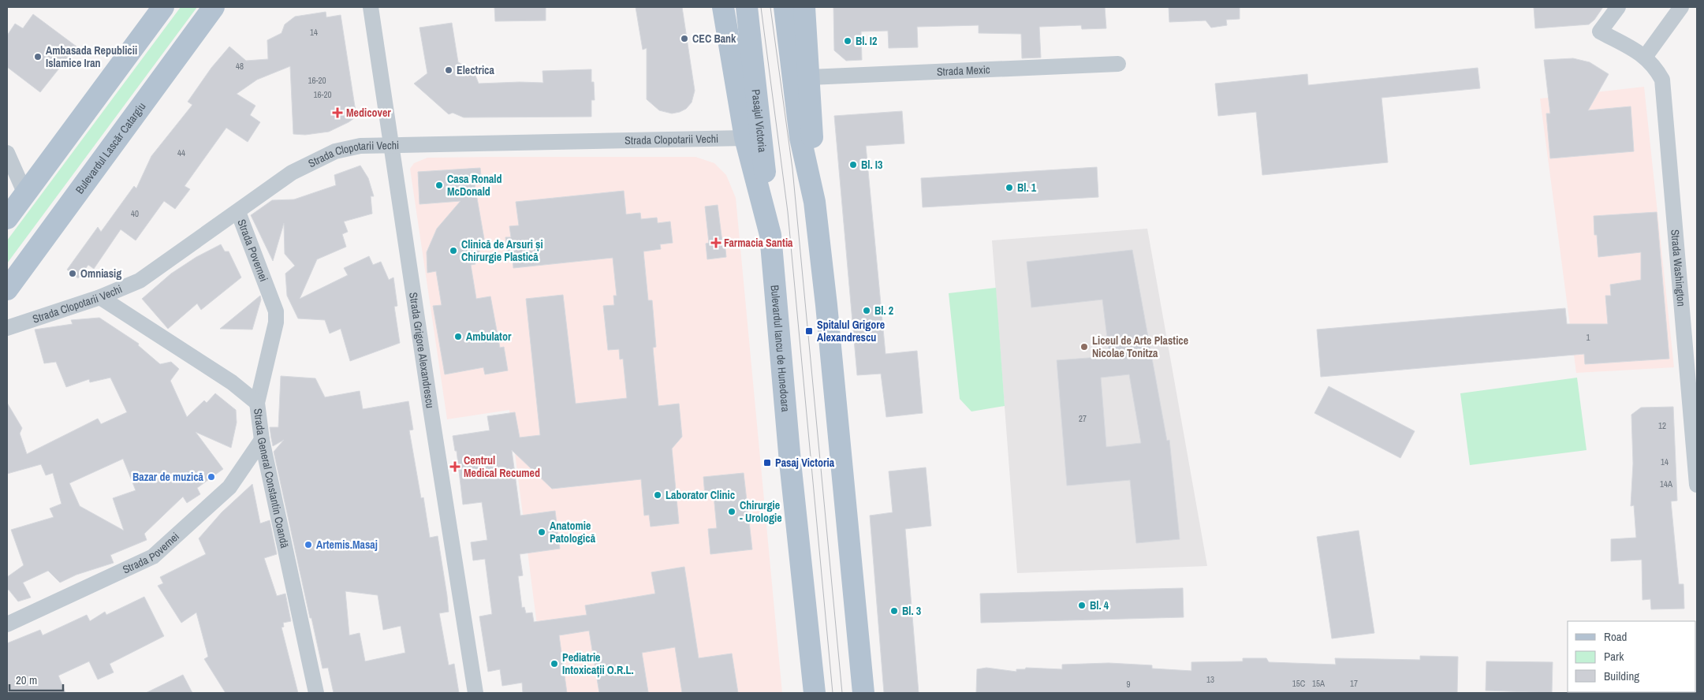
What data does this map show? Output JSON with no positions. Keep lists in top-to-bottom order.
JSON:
{
  "streets": {
    "main road": ["Pasajul Victoria", "Bulevardul Lascăr Catargiu", "Bulevardul Iancu de Hunedoara"],
    "street": [
      "Strada Mexic",
      "Strada Clopotarii Vechi",
      "Strada Povernei",
      "Strada Washington",
      "Strada Grigore Alexandrescu",
      "Strada General Constantin Coandă"
    ]
  },
  "crossings": [
    ["Pasajul Victoria", "Bulevardul Iancu de Hunedoara"],
    ["Strada Clopotarii Vechi", "Strada Povernei"],
    ["Strada Clopotarii Vechi", "Bulevardul Iancu de Hunedoara"],
    ["Strada Clopotarii Vechi", "Strada Grigore Alexandrescu"],
    ["Strada Clopotarii Vechi", "Strada General Constantin Coandă"],
    ["Strada Povernei", "Strada General Constantin Coandă"]
  ],
  "places": {
    "other": [
      "CEC Bank",
      "Bl. I2",
      "Ambasada Republicii Islamice Iran",
      "Electrica",
      "Bl. I3",
      "Casa Ronald McDonald",
      "Bl. 1",
      "Clinică de Arsuri și Chirurgie Plastică",
      "Omniasig",
      "Bl. 2",
      "Ambulator",
      "Liceul de Arte Plastice Nicolae Tonitza",
      "Bazar de muzică",
      "Laborator Clinic",
      "Chirurgie - Urologie",
      "Anatomie Patologică",
      "Artemis.Masaj",
      "Bl. 4",
      "Bl. 3",
      "Pediatrie Intoxicații O.R.L."
    ],
    "health": ["Medicover", "Farmacia Santia", "Centrul Medical Recumed"],
    "transit": ["Spitalul Grigore Alexandrescu", "Pasaj Victoria"]
  },
  "house_numbers": [
    "14",
    "48",
    "16-20",
    "16-20",
    "44",
    "40",
    "1",
    "27",
    "12",
    "14",
    "14A",
    "13",
    "15C",
    "15A",
    "17",
    "9"
  ],
  "legend": ["Road", "Park", "Building"],
  "scale_bar": "20 m"
}
